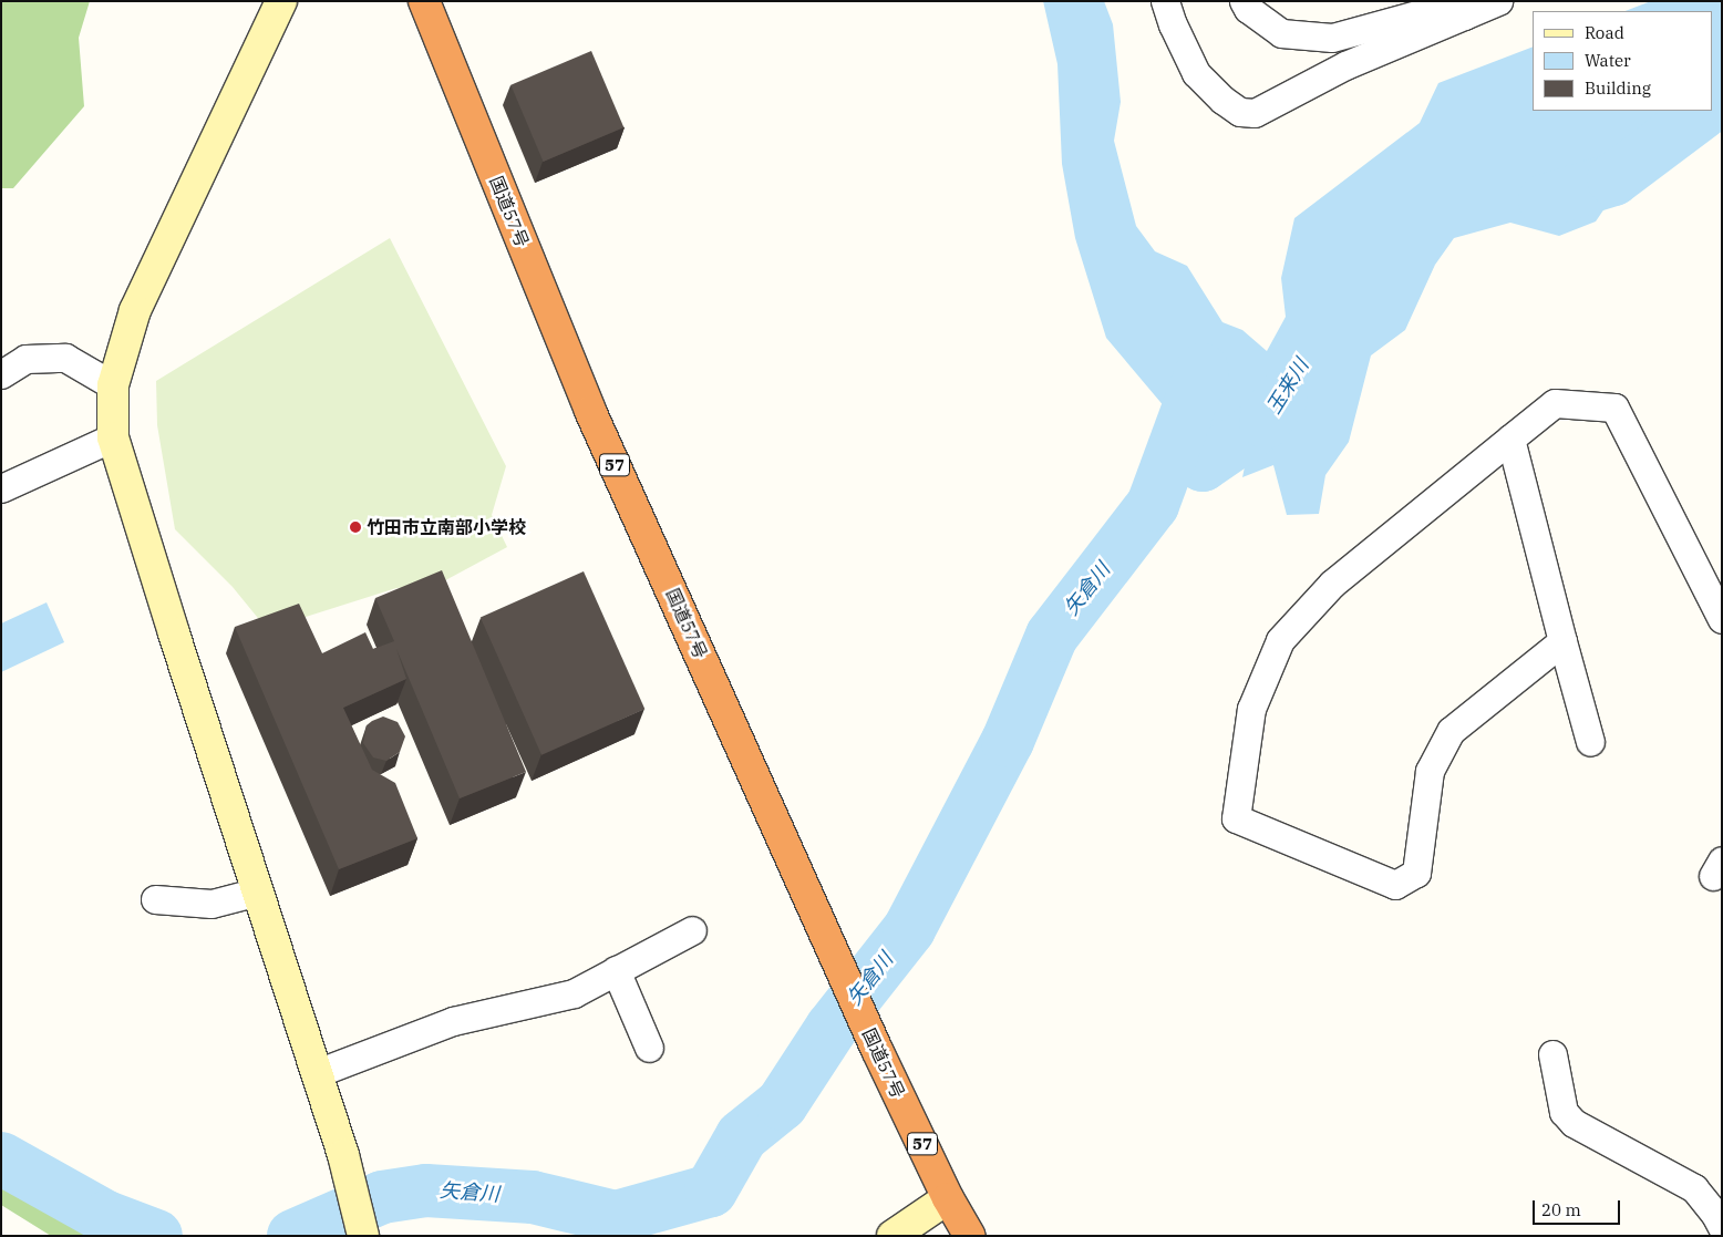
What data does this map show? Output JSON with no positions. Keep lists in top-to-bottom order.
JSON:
{
  "streets": {
    "highway": ["国道57号", "57"]
  },
  "water": ["玉来川", "矢倉川"],
  "places": ["竹田市立南部小学校"],
  "legend": ["Road", "Water", "Building"],
  "scale_bar": "20 m"
}
